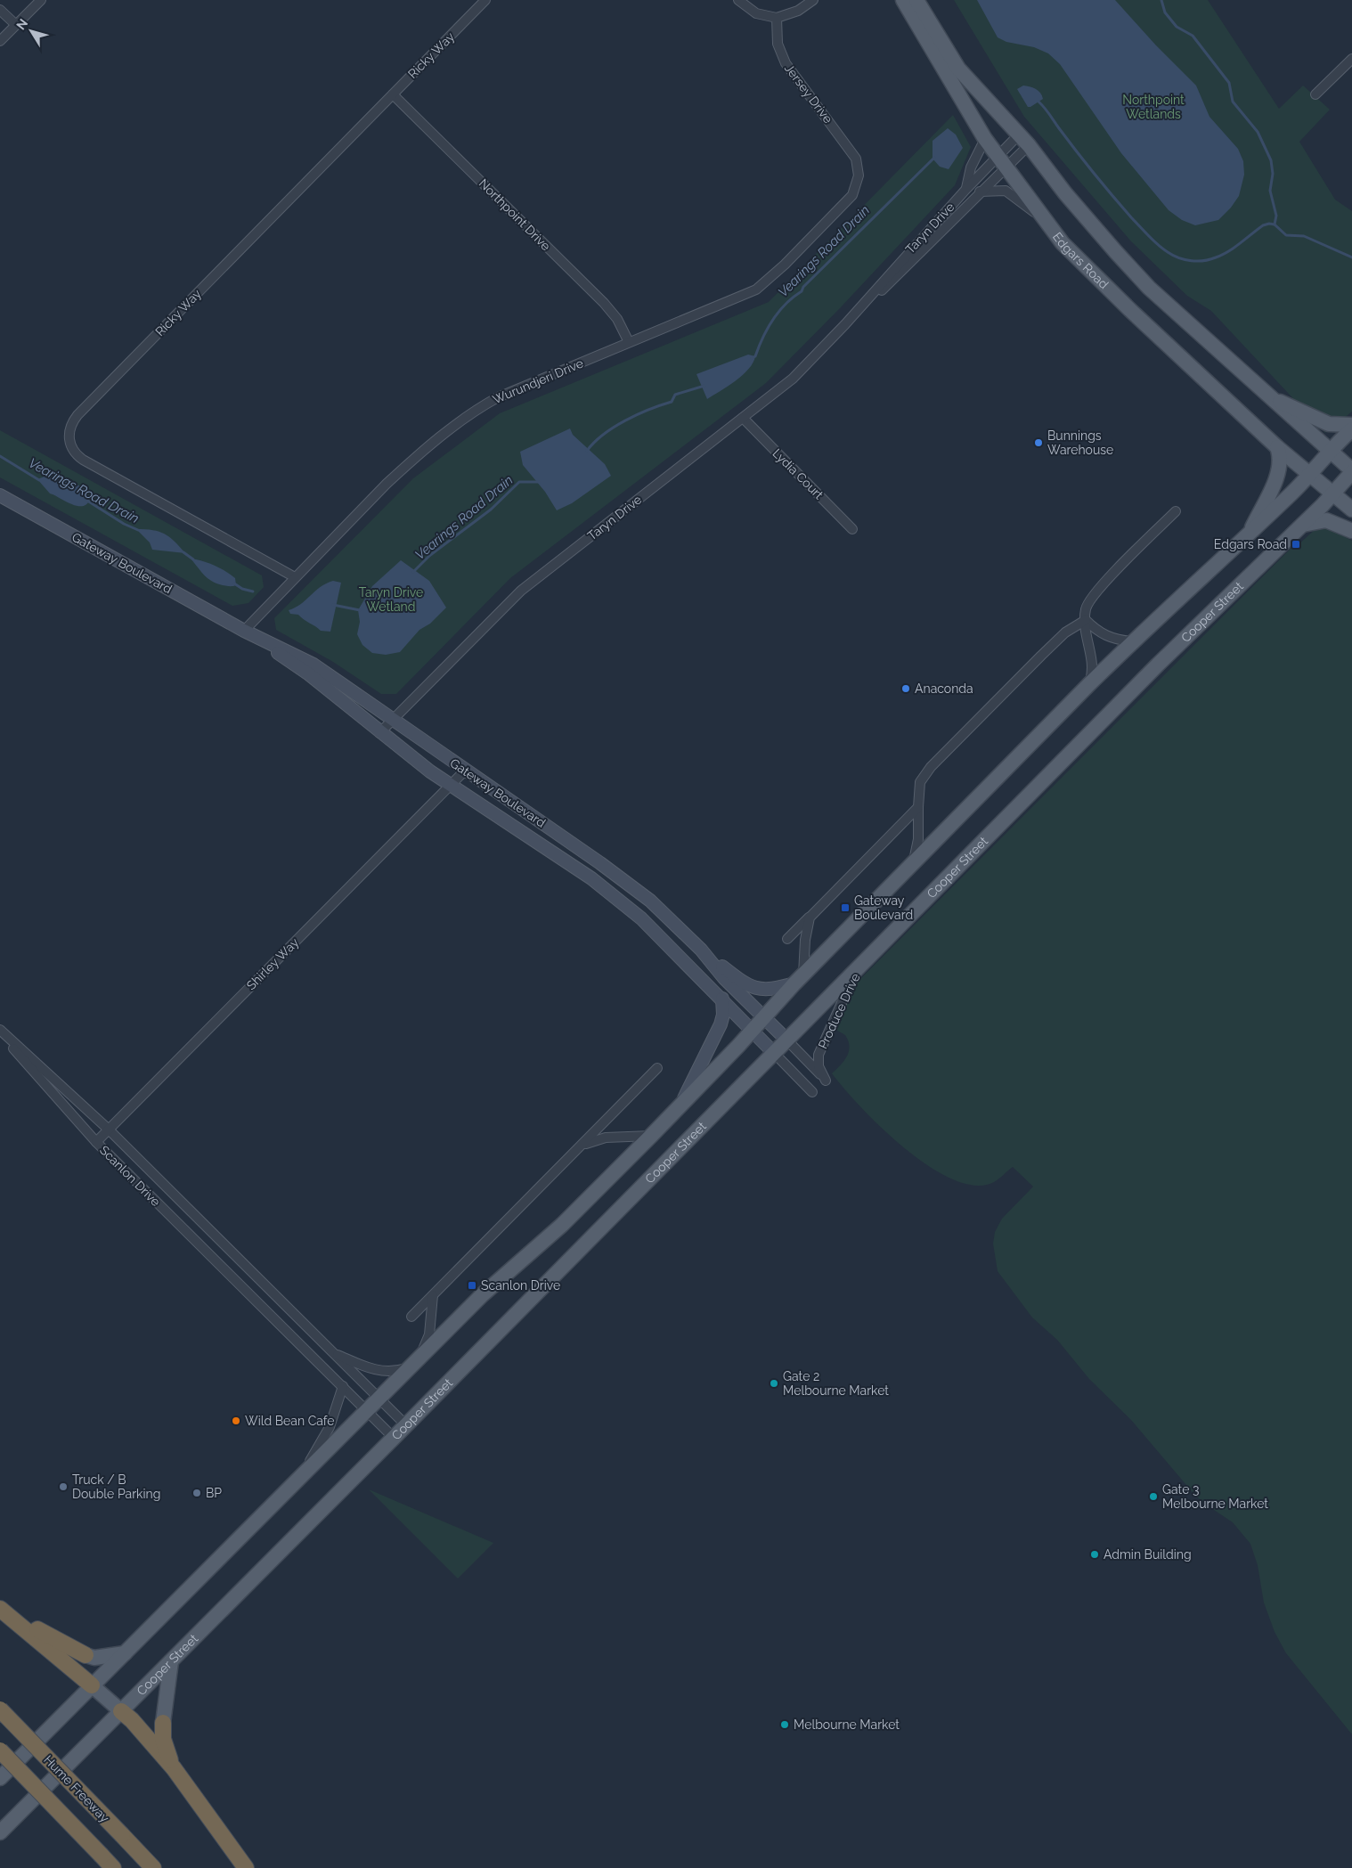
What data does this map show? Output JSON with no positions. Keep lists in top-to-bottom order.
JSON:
{
  "streets": {
    "highway": ["Hume Freeway"],
    "main road": ["Edgars Road", "Cooper Street"],
    "street": [
      "Ricky Way",
      "Jersey Drive",
      "Northpoint Drive",
      "Taryn Drive",
      "Wurundjeri Drive",
      "Lydia Court",
      "Gateway Boulevard",
      "Shirley Way",
      "Produce Drive",
      "Scanlon Drive"
    ]
  },
  "crossings": [
    ["Ricky Way", "Northpoint Drive"],
    ["Ricky Way", "Wurundjeri Drive"],
    ["Jersey Drive", "Wurundjeri Drive"],
    ["Northpoint Drive", "Wurundjeri Drive"],
    ["Taryn Drive", "Edgars Road"],
    ["Taryn Drive", "Lydia Court"],
    ["Taryn Drive", "Gateway Boulevard"],
    ["Edgars Road", "Cooper Street"],
    ["Wurundjeri Drive", "Gateway Boulevard"],
    ["Gateway Boulevard", "Cooper Street"],
    ["Gateway Boulevard", "Shirley Way"],
    ["Gateway Boulevard", "Produce Drive"],
    ["Cooper Street", "Produce Drive"],
    ["Cooper Street", "Scanlon Drive"],
    ["Shirley Way", "Scanlon Drive"]
  ],
  "water": ["Vearings Road Drain"],
  "parks": ["Northpoint Wetlands", "Taryn Drive Wetland"],
  "places": {
    "other": [
      "Bunnings Warehouse",
      "Anaconda",
      "Gate 2 Melbourne Market",
      "Wild Bean Cafe",
      "Truck / B Double Parking",
      "BP",
      "Gate 3 Melbourne Market",
      "Admin Building",
      "Melbourne Market"
    ],
    "transit": ["Edgars Road", "Gateway Boulevard", "Scanlon Drive"]
  },
  "north": "top left"
}
